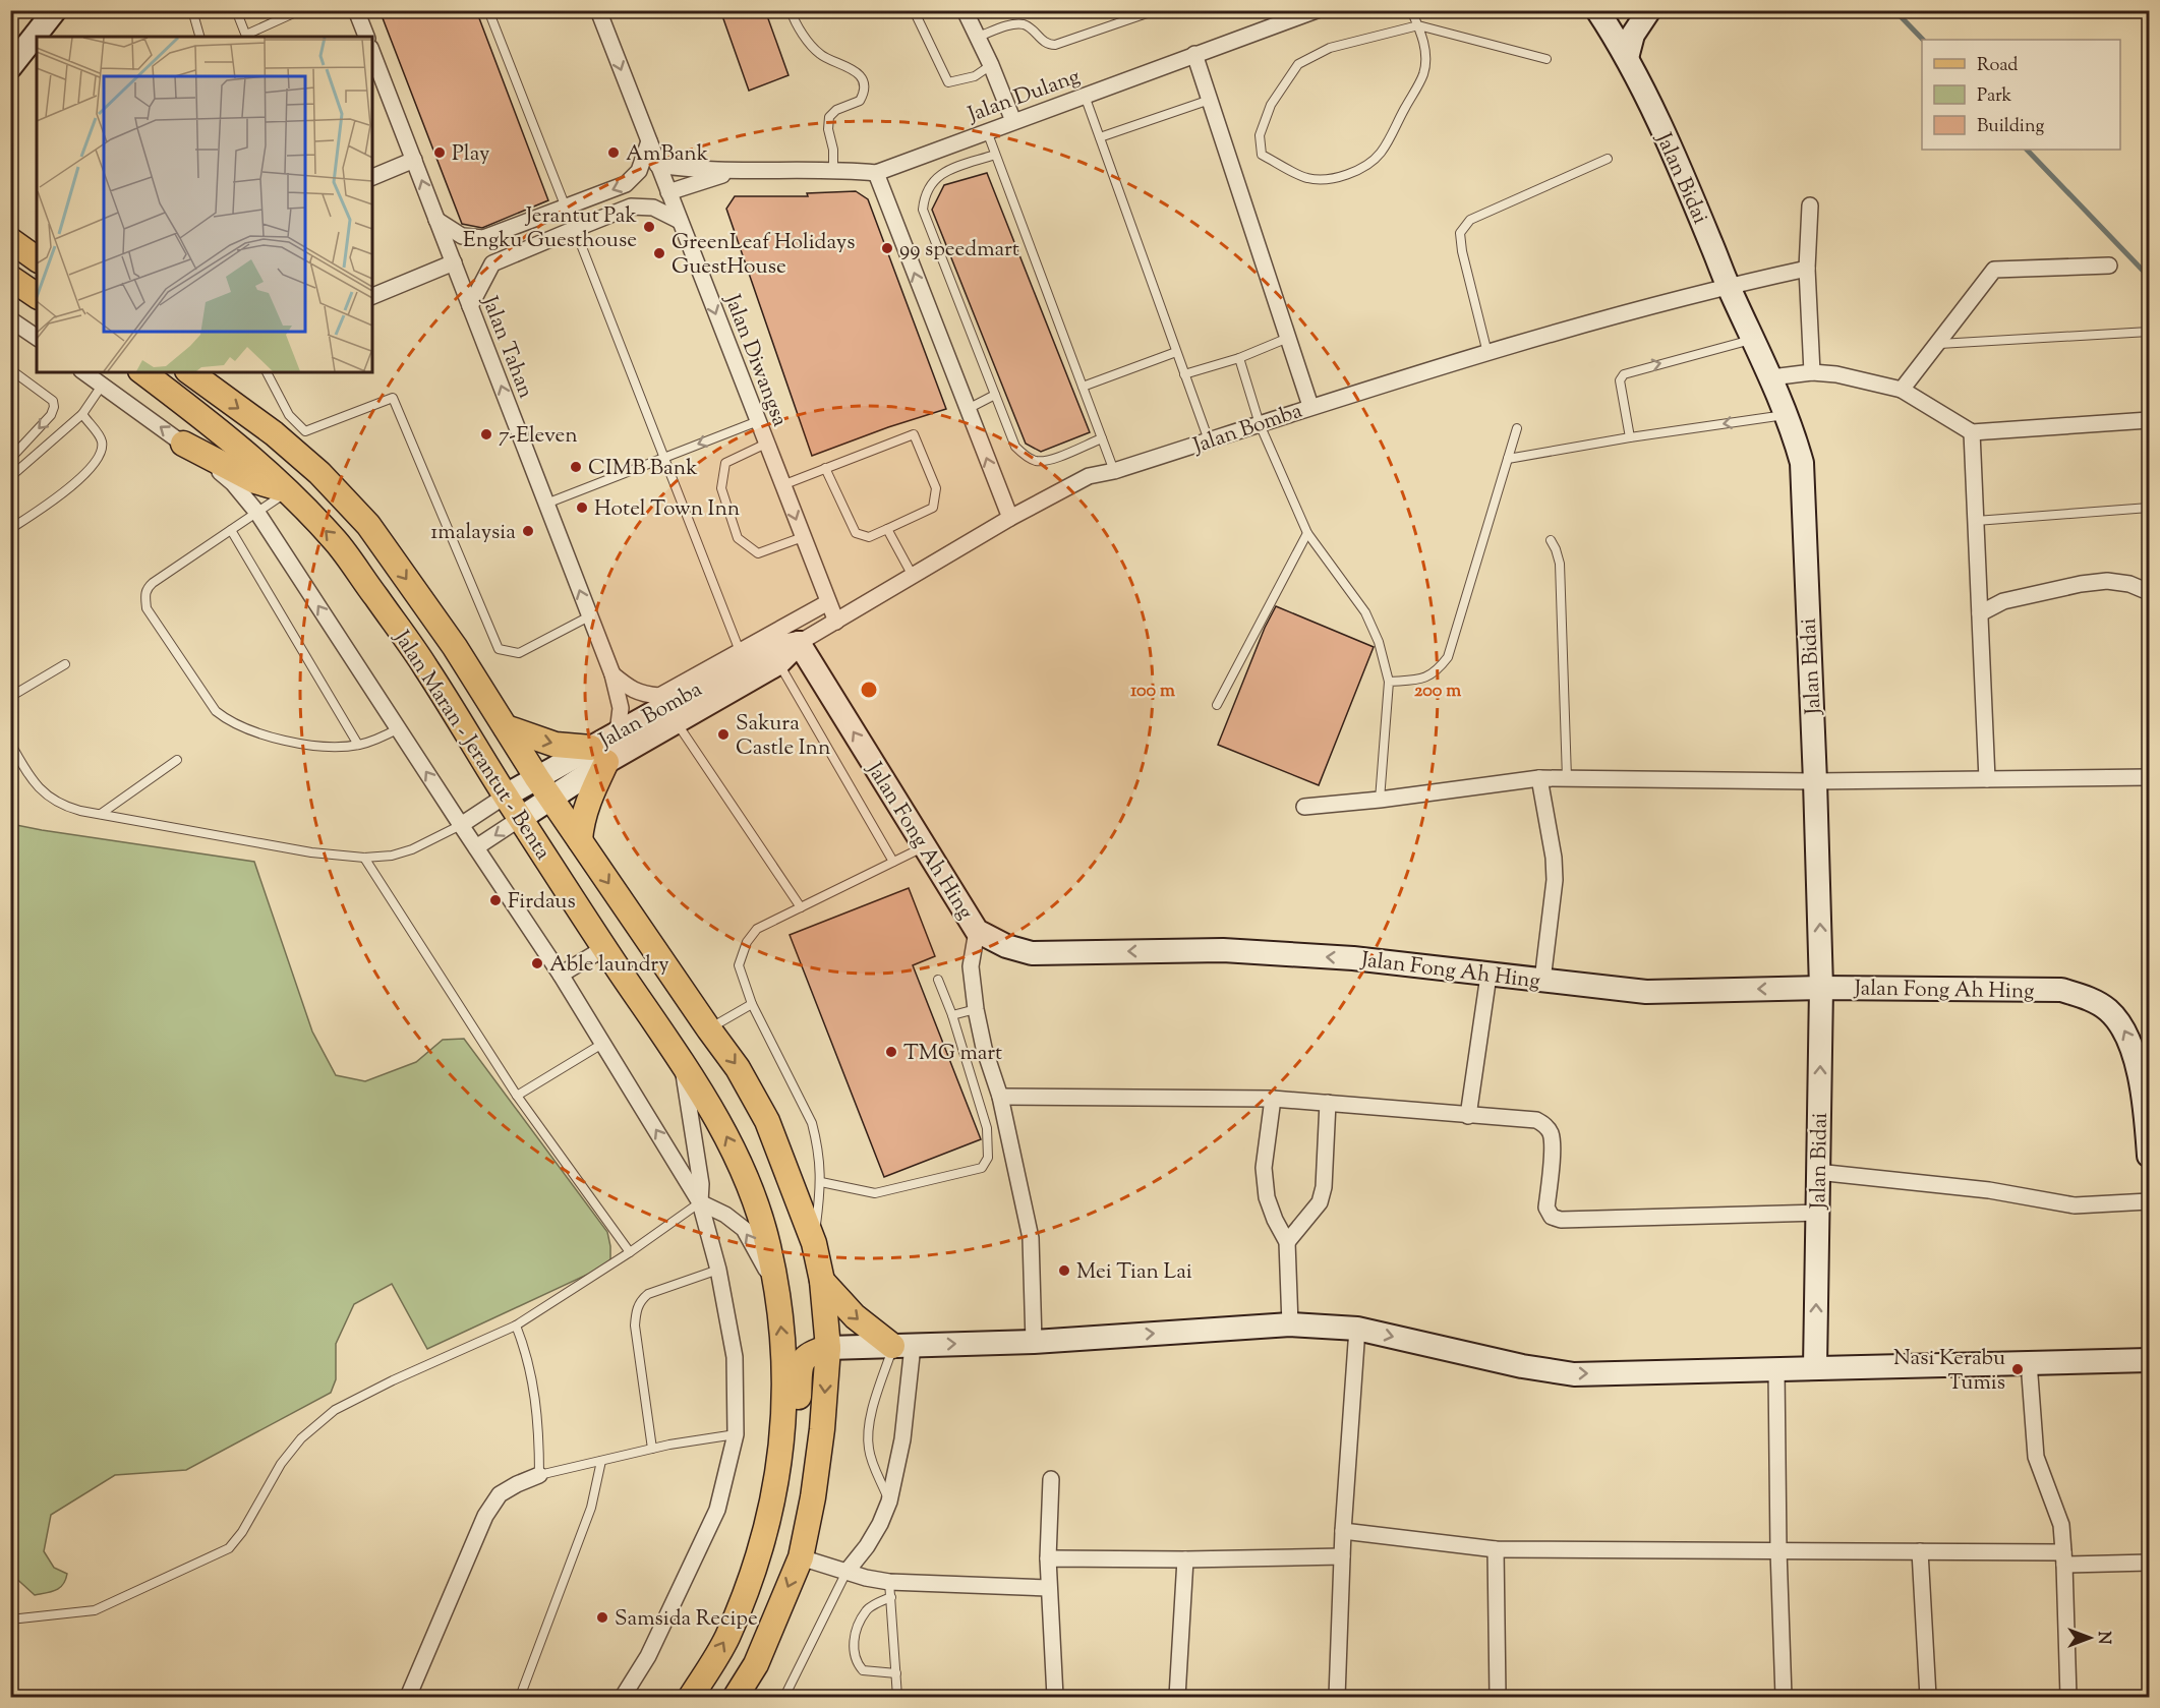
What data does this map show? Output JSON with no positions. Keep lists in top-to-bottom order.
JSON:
{
  "streets": {
    "main road": [
      "Jalan Bidai",
      "Jalan Bomba",
      "Jalan Maran - Jerantut - Benta",
      "Jalan Fong Ah Hing"
    ],
    "street": ["Jalan Dulang", "Jalan Tahan", "Jalan Diwangsa"]
  },
  "crossings": [
    ["Jalan Dulang", "Jalan Diwangsa"],
    ["Jalan Bidai", "Jalan Bomba"],
    ["Jalan Bidai", "Jalan Fong Ah Hing"],
    ["Jalan Tahan", "Jalan Bomba"],
    ["Jalan Diwangsa", "Jalan Bomba"],
    ["Jalan Bomba", "Jalan Maran - Jerantut - Benta"],
    ["Jalan Bomba", "Jalan Fong Ah Hing"]
  ],
  "one_way": [
    "Jalan Bidai",
    "Jalan Tahan",
    "Jalan Diwangsa",
    "Jalan Fong Ah Hing"
  ],
  "places": [
    "Play",
    "AmBank",
    "Jerantut Pak Engku Guesthouse",
    "99 speedmart",
    "GreenLeaf Holidays GuestHouse",
    "7-Eleven",
    "CIMB Bank",
    "Hotel Town Inn",
    "1malaysia",
    "Sakura Castle Inn",
    "Firdaus",
    "Able laundry",
    "TMG mart",
    "Mei Tian Lai",
    "Nasi Kerabu Tumis",
    "Samsida Recipe"
  ],
  "legend": ["Road", "Park", "Building"],
  "north": "right",
  "rings": ["100 m", "200 m"]
}
